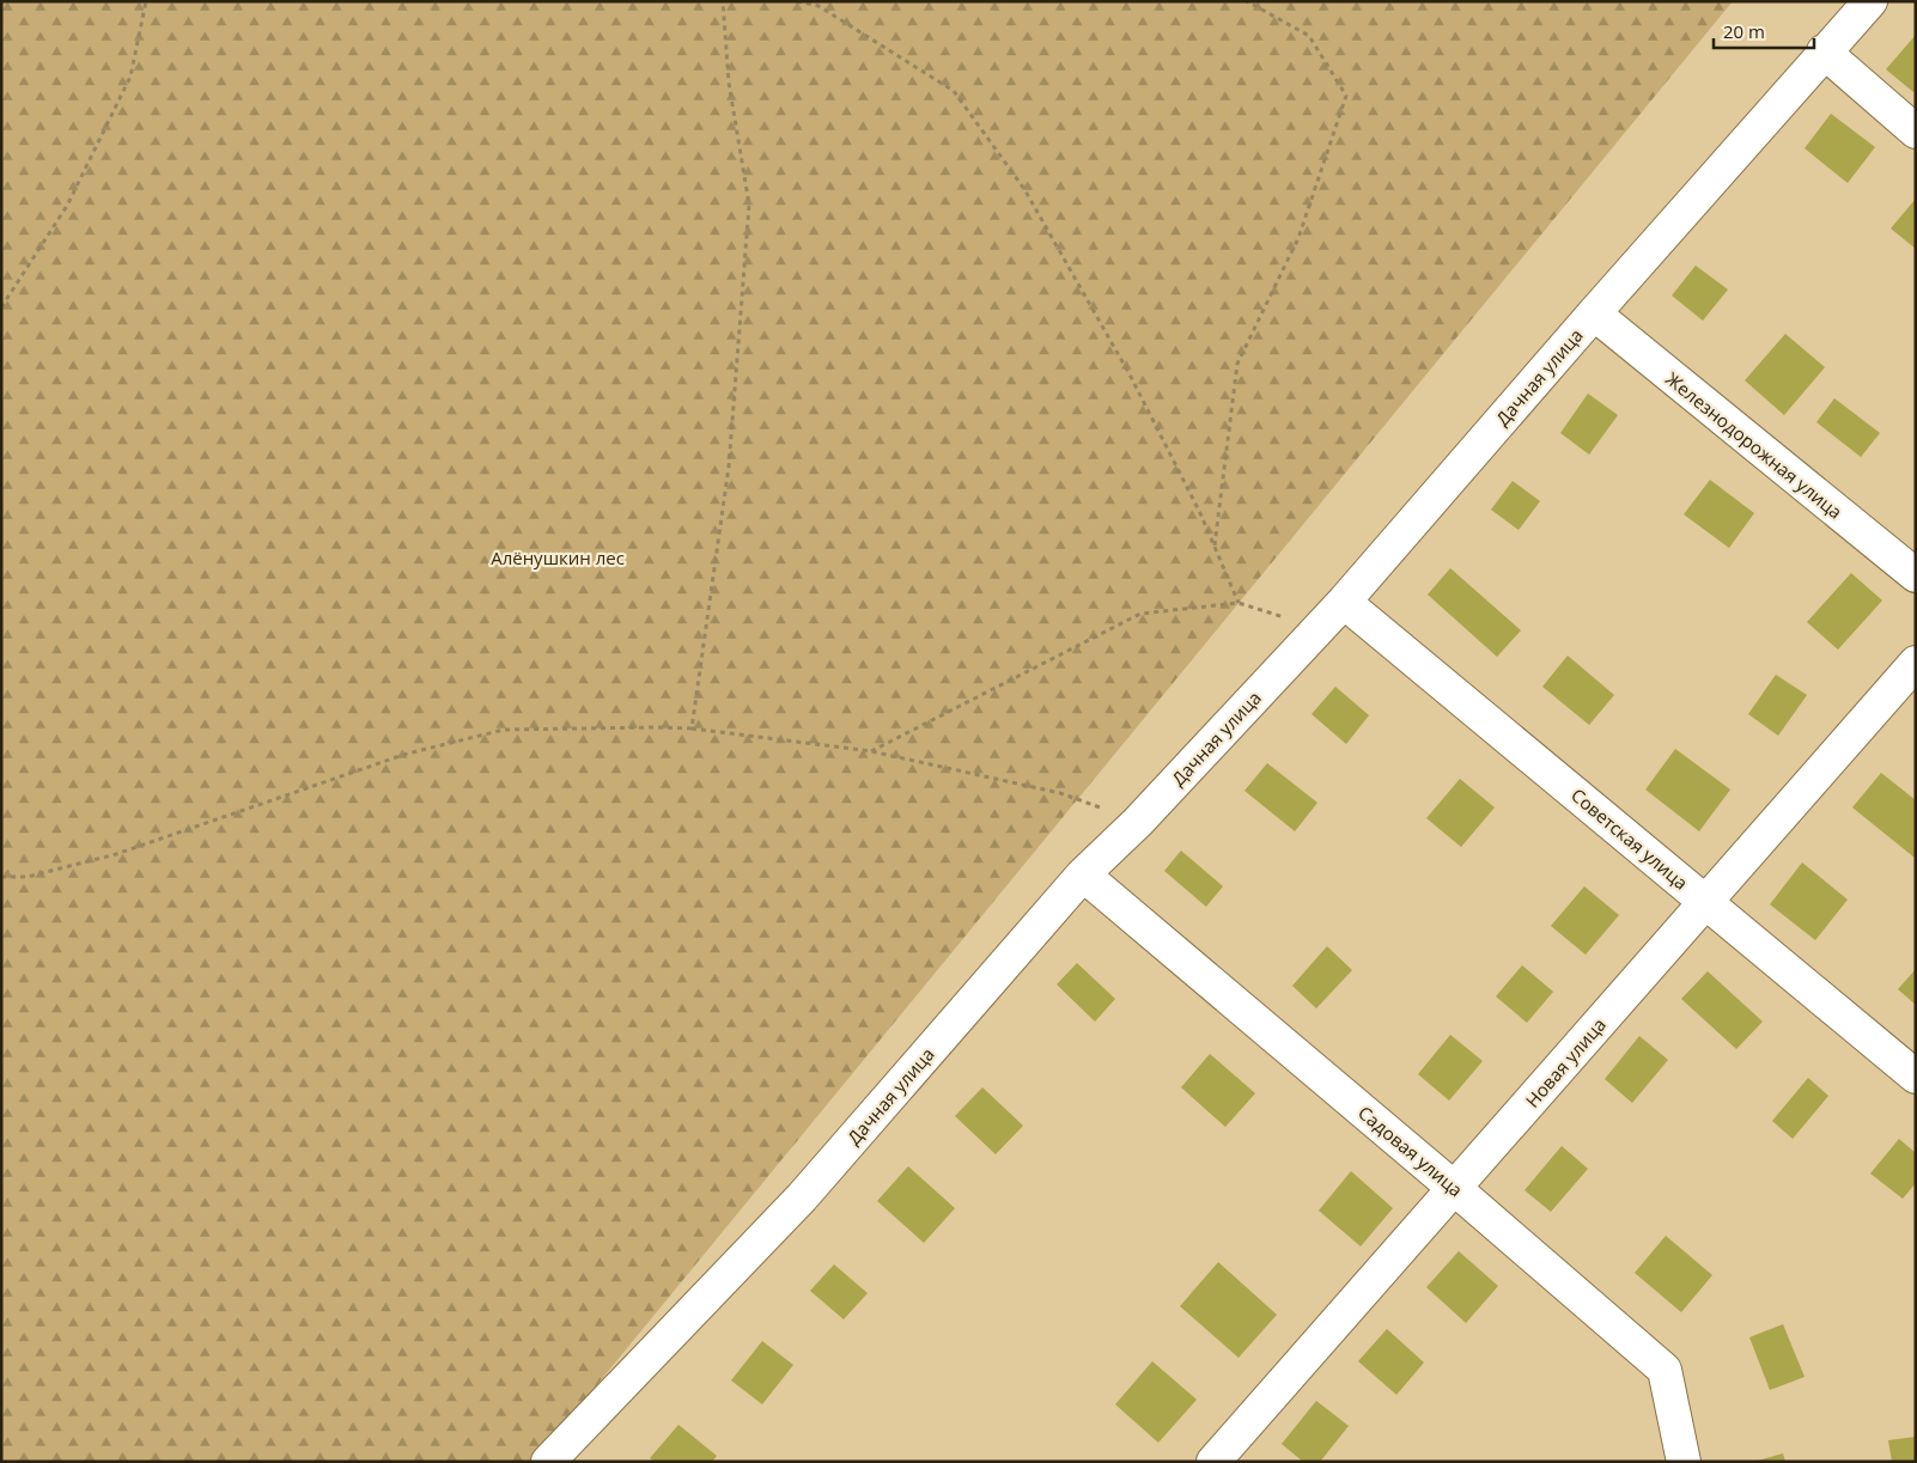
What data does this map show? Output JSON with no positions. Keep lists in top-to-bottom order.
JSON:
{
  "streets": {
    "street": [
      "Дачная улица",
      "Железнодорожная улица",
      "Советская улица",
      "Новая улица",
      "Садовая улица"
    ]
  },
  "crossings": [
    ["Дачная улица", "Железнодорожная улица"],
    ["Дачная улица", "Советская улица"],
    ["Дачная улица", "Садовая улица"],
    ["Советская улица", "Новая улица"],
    ["Новая улица", "Садовая улица"]
  ],
  "parks": ["Алёнушкин лес"],
  "scale_bar": "20 m"
}
